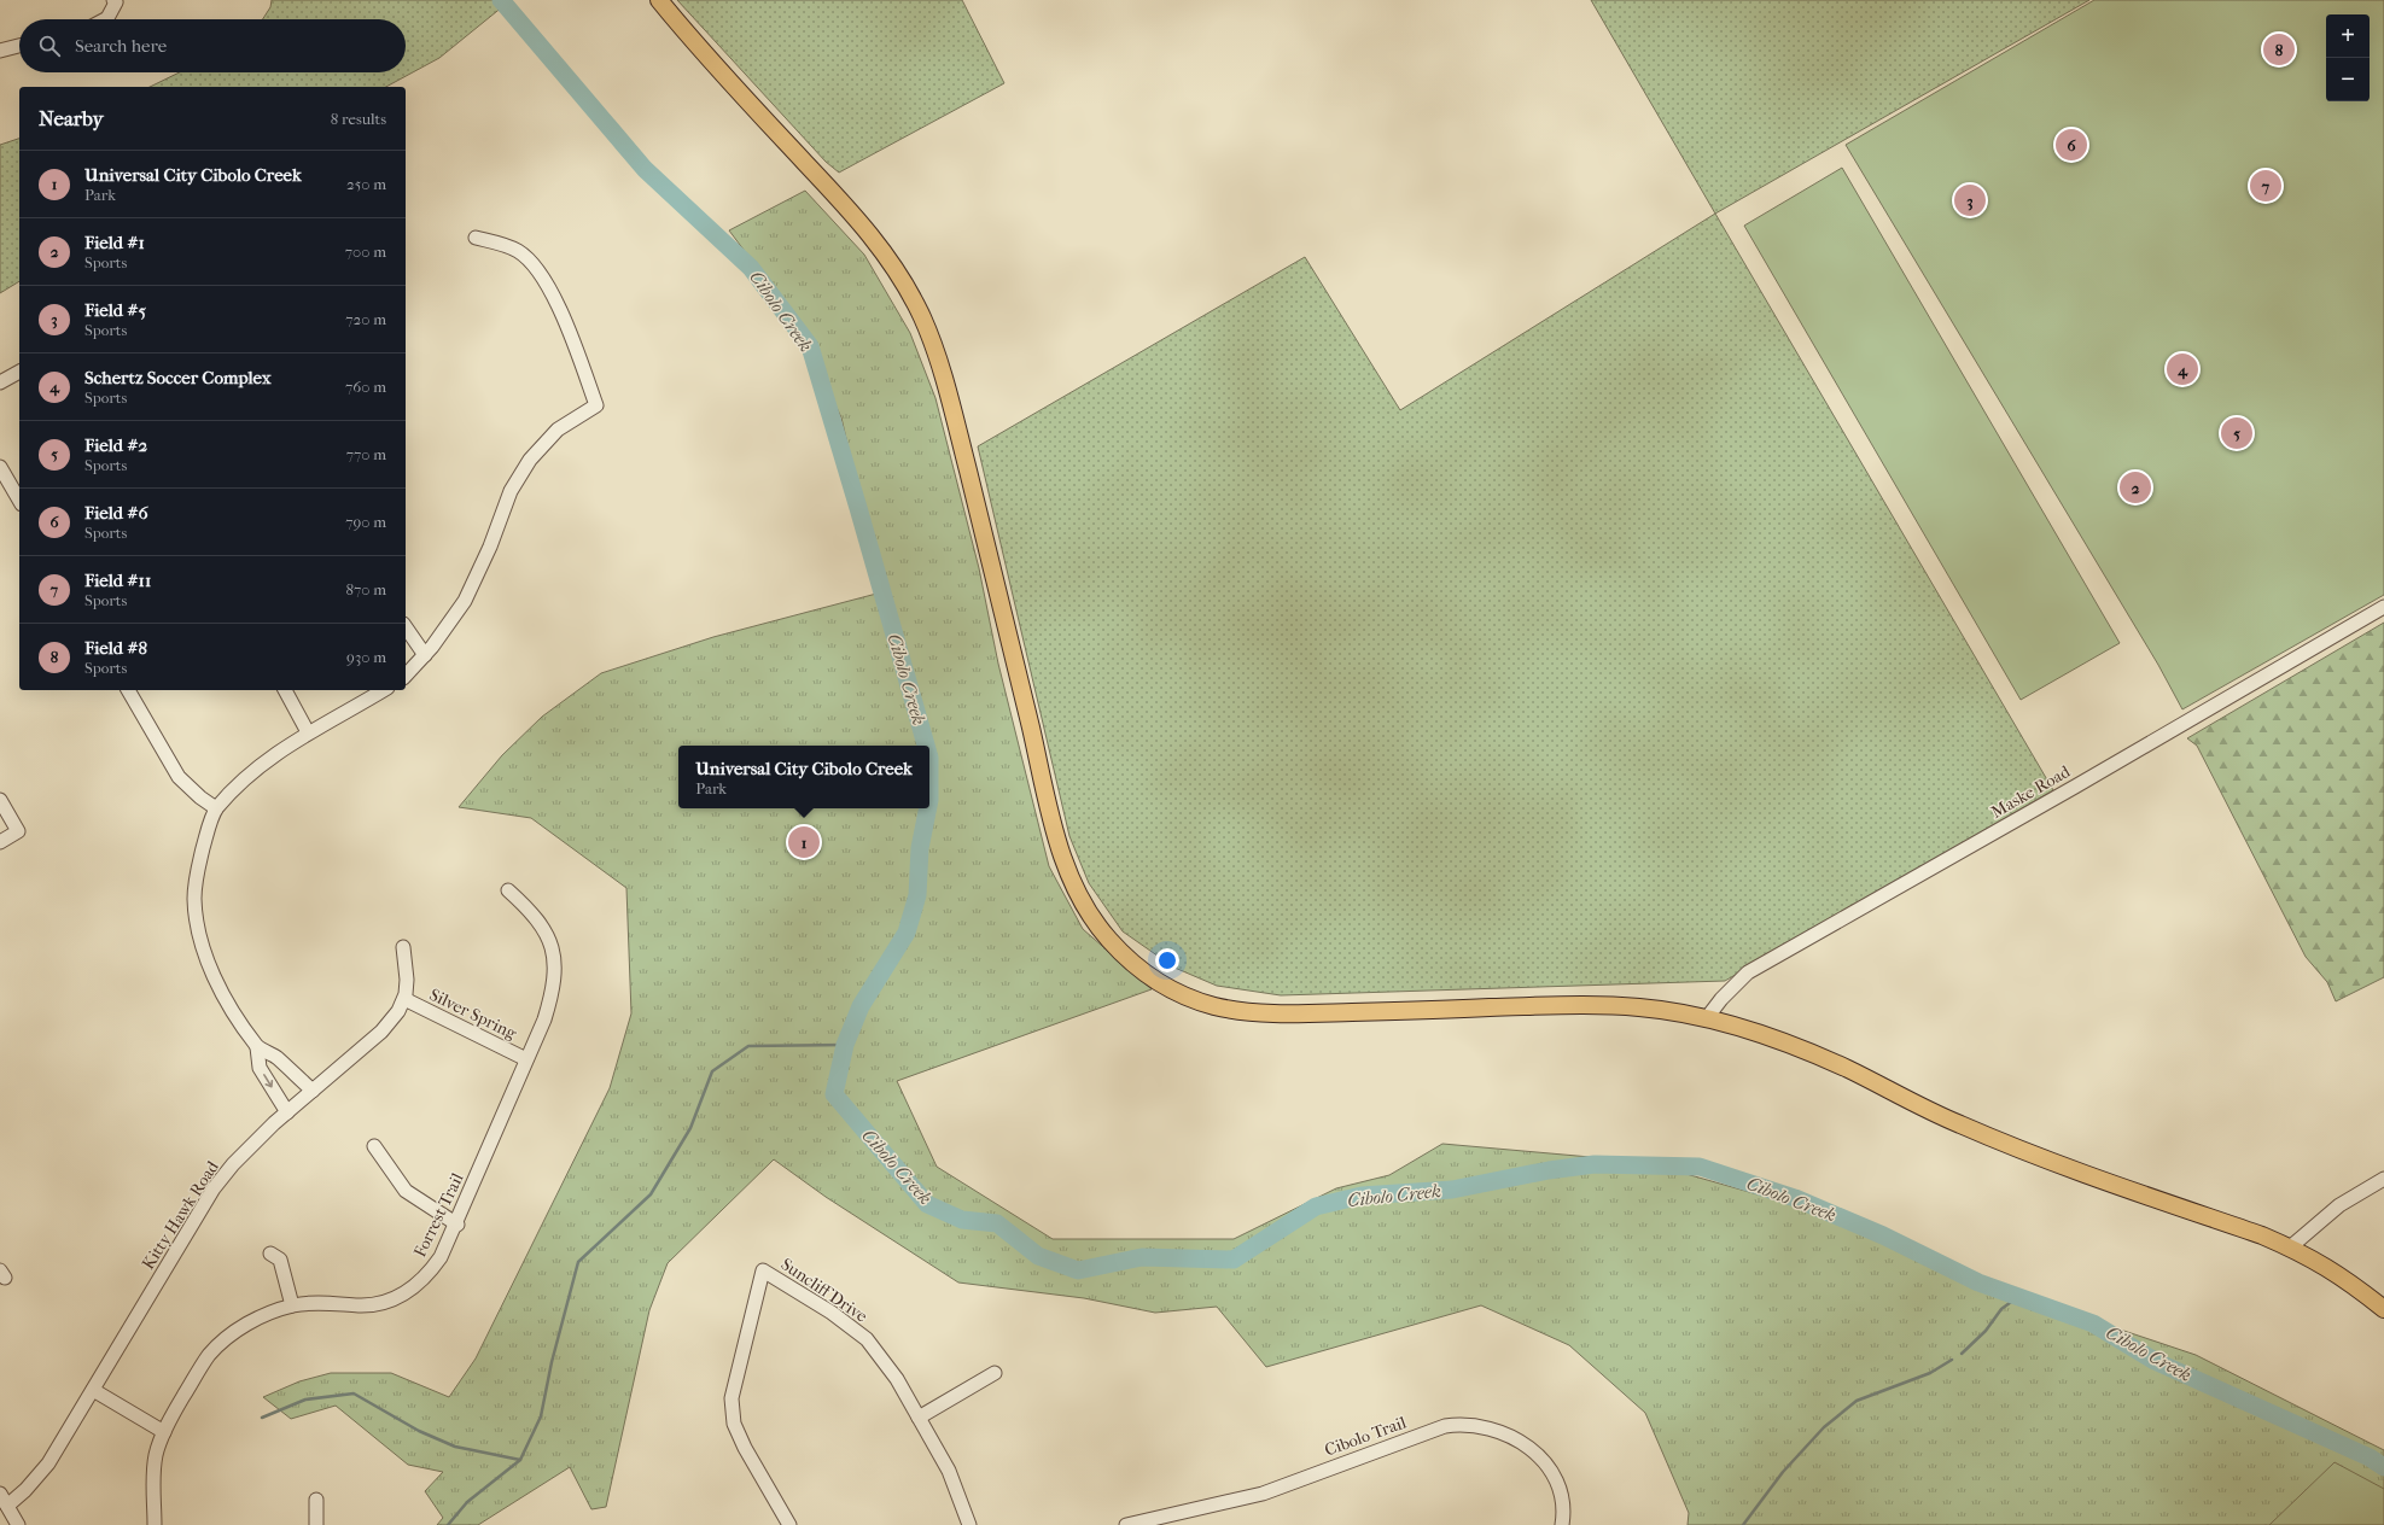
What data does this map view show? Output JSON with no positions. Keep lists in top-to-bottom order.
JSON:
{
  "streets": {
    "street": [
      "Maske Road",
      "Silver Spring",
      "Kitty Hawk Road",
      "Forrest Trail",
      "Suncliff Drive",
      "Cibolo Trail"
    ]
  },
  "crossings": [
    ["Silver Spring", "Kitty Hawk Road"],
    ["Silver Spring", "Forrest Trail"]
  ],
  "water": ["Cibolo Creek"],
  "page": {
    "map_buttons": ["+", "−"],
    "search": "Search here",
    "pins": [
      "8",
      "6",
      "7",
      "3",
      "4",
      "5",
      "2",
      "1"
    ],
    "heading": ["Nearby", "8 results"],
    "list": [
      {
        "mark": "1",
        "name": "Universal City Cibolo Creek",
        "note": "Park",
        "value": "250 m"
      },
      {
        "mark": "2",
        "name": "Field #1",
        "note": "Sports",
        "value": "700 m"
      },
      {
        "mark": "3",
        "name": "Field #5",
        "note": "Sports",
        "value": "720 m"
      },
      {
        "mark": "4",
        "name": "Schertz Soccer Complex",
        "note": "Sports",
        "value": "760 m"
      },
      {
        "mark": "5",
        "name": "Field #2",
        "note": "Sports",
        "value": "770 m"
      },
      {
        "mark": "6",
        "name": "Field #6",
        "note": "Sports",
        "value": "790 m"
      },
      {
        "mark": "7",
        "name": "Field #11",
        "note": "Sports",
        "value": "870 m"
      },
      {
        "mark": "8",
        "name": "Field #8",
        "note": "Sports",
        "value": "930 m"
      }
    ],
    "popup": ["Universal City Cibolo Creek", "Park"]
  }
}
